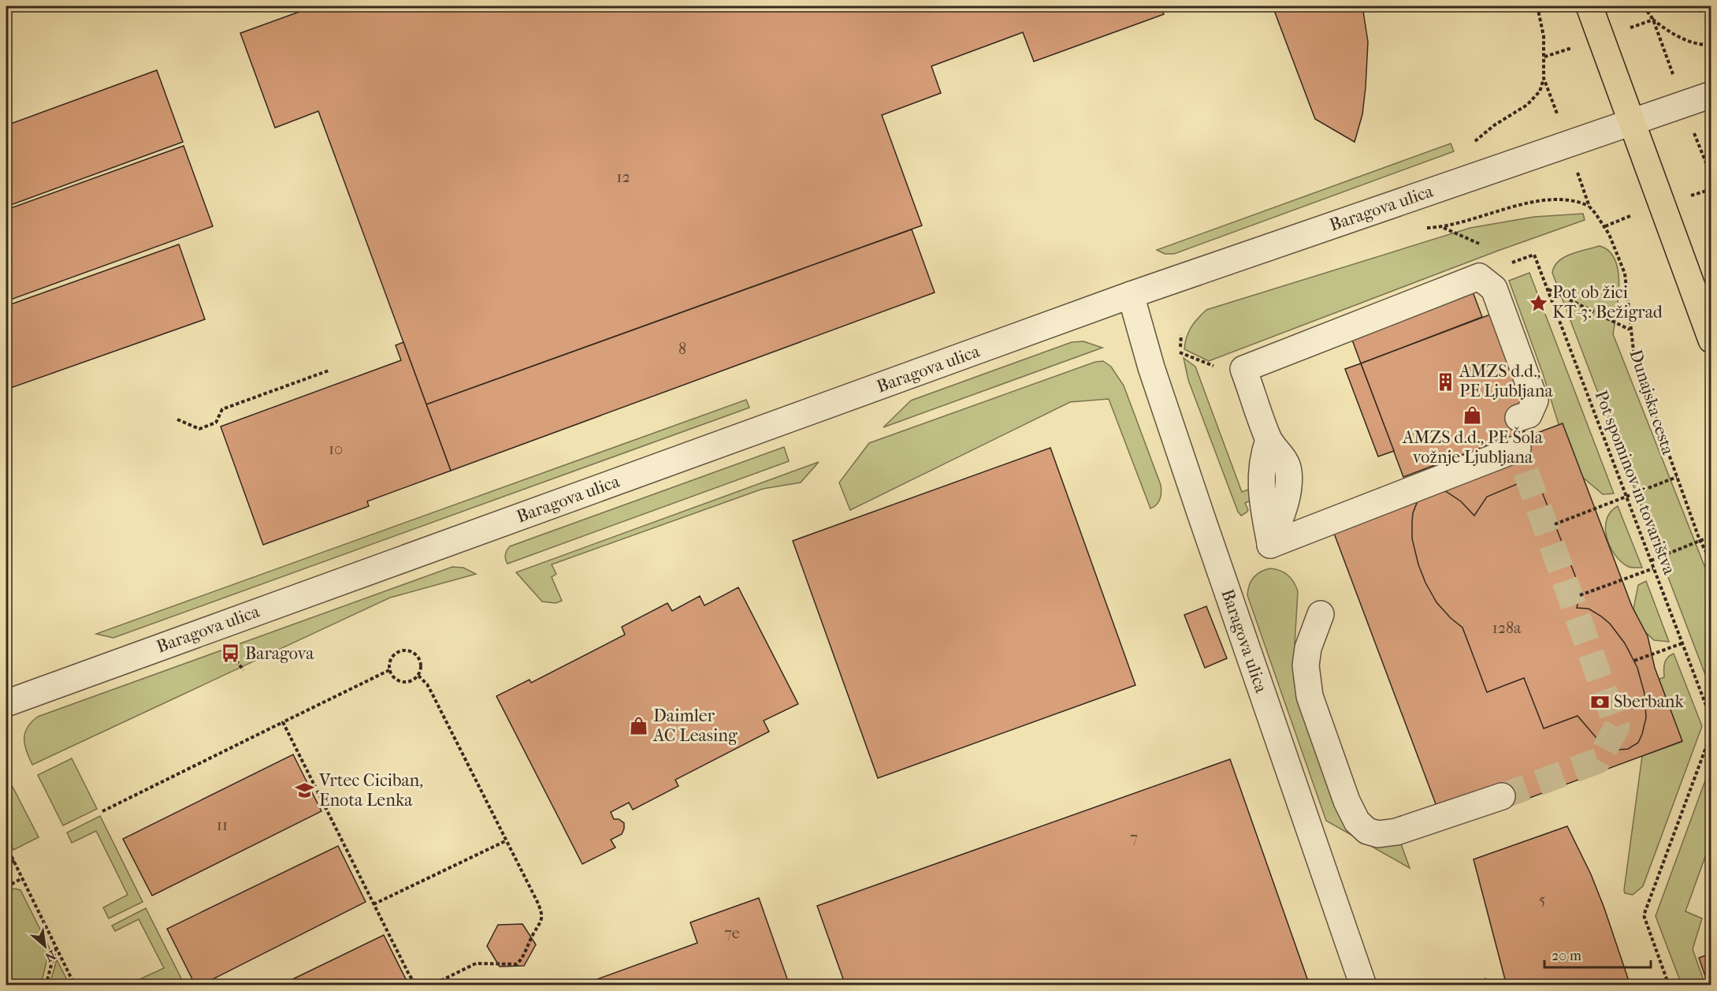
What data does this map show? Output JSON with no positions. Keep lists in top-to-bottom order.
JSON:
{
  "streets": {
    "street": ["Baragova ulica"],
    "path": ["Dunajska cesta", "Pot spominov in tovarištva"]
  },
  "places": {
    "place": ["Pot ob žici KT-3: Bežigrad"],
    "building": ["AMZS d.d., PE Ljubljana"],
    "shop": ["AMZS d.d., PE Šola vožnje Ljubljana", "Daimler AC Leasing"],
    "bus stop": ["Baragova"],
    "bank": ["Sberbank"],
    "school or university": ["Vrtec Ciciban, Enota Lenka"]
  },
  "house_numbers": [
    "12",
    "8",
    "10",
    "128a",
    "11",
    "7",
    "5",
    "7e"
  ],
  "scale_bar": "20 m",
  "north": "bottom right"
}
